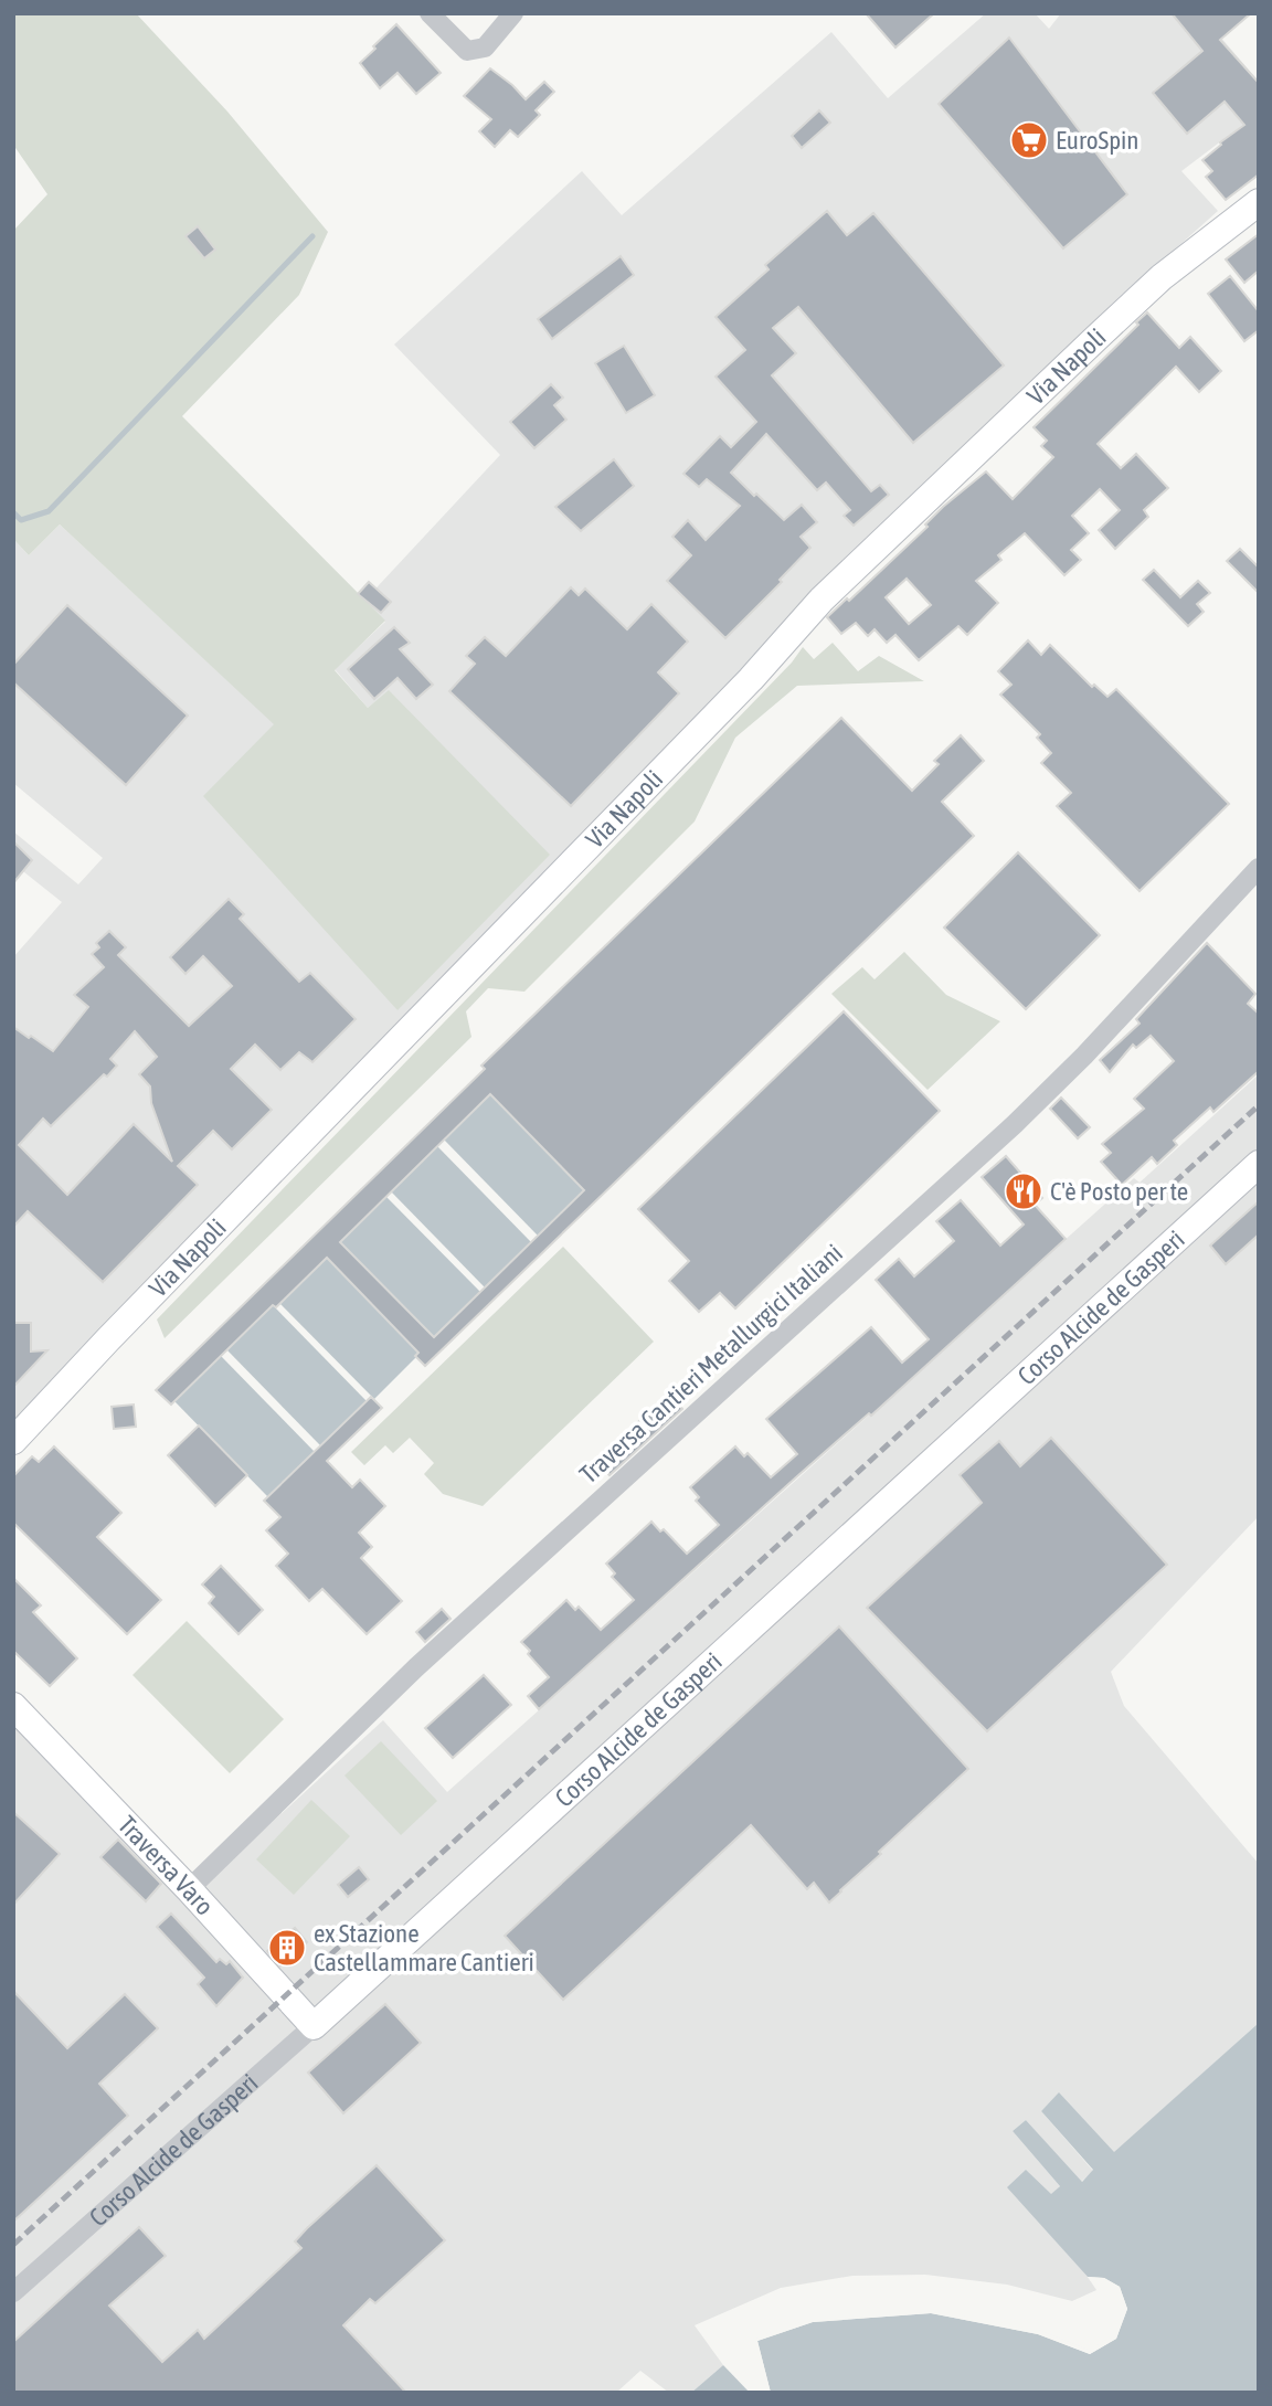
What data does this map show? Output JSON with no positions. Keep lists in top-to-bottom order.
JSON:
{
  "streets": {
    "street": [
      "Via Napoli",
      "Corso Alcide de Gasperi",
      "Traversa Cantieri Metallurgici Italiani",
      "Traversa Varo"
    ]
  },
  "crossings": [
    ["Corso Alcide de Gasperi", "Traversa Varo"],
    ["Traversa Cantieri Metallurgici Italiani", "Traversa Varo"]
  ],
  "places": {
    "supermarket": ["EuroSpin"],
    "restaurant": ["C'è Posto per te"],
    "building": ["ex Stazione Castellammare Cantieri"]
  }
}
